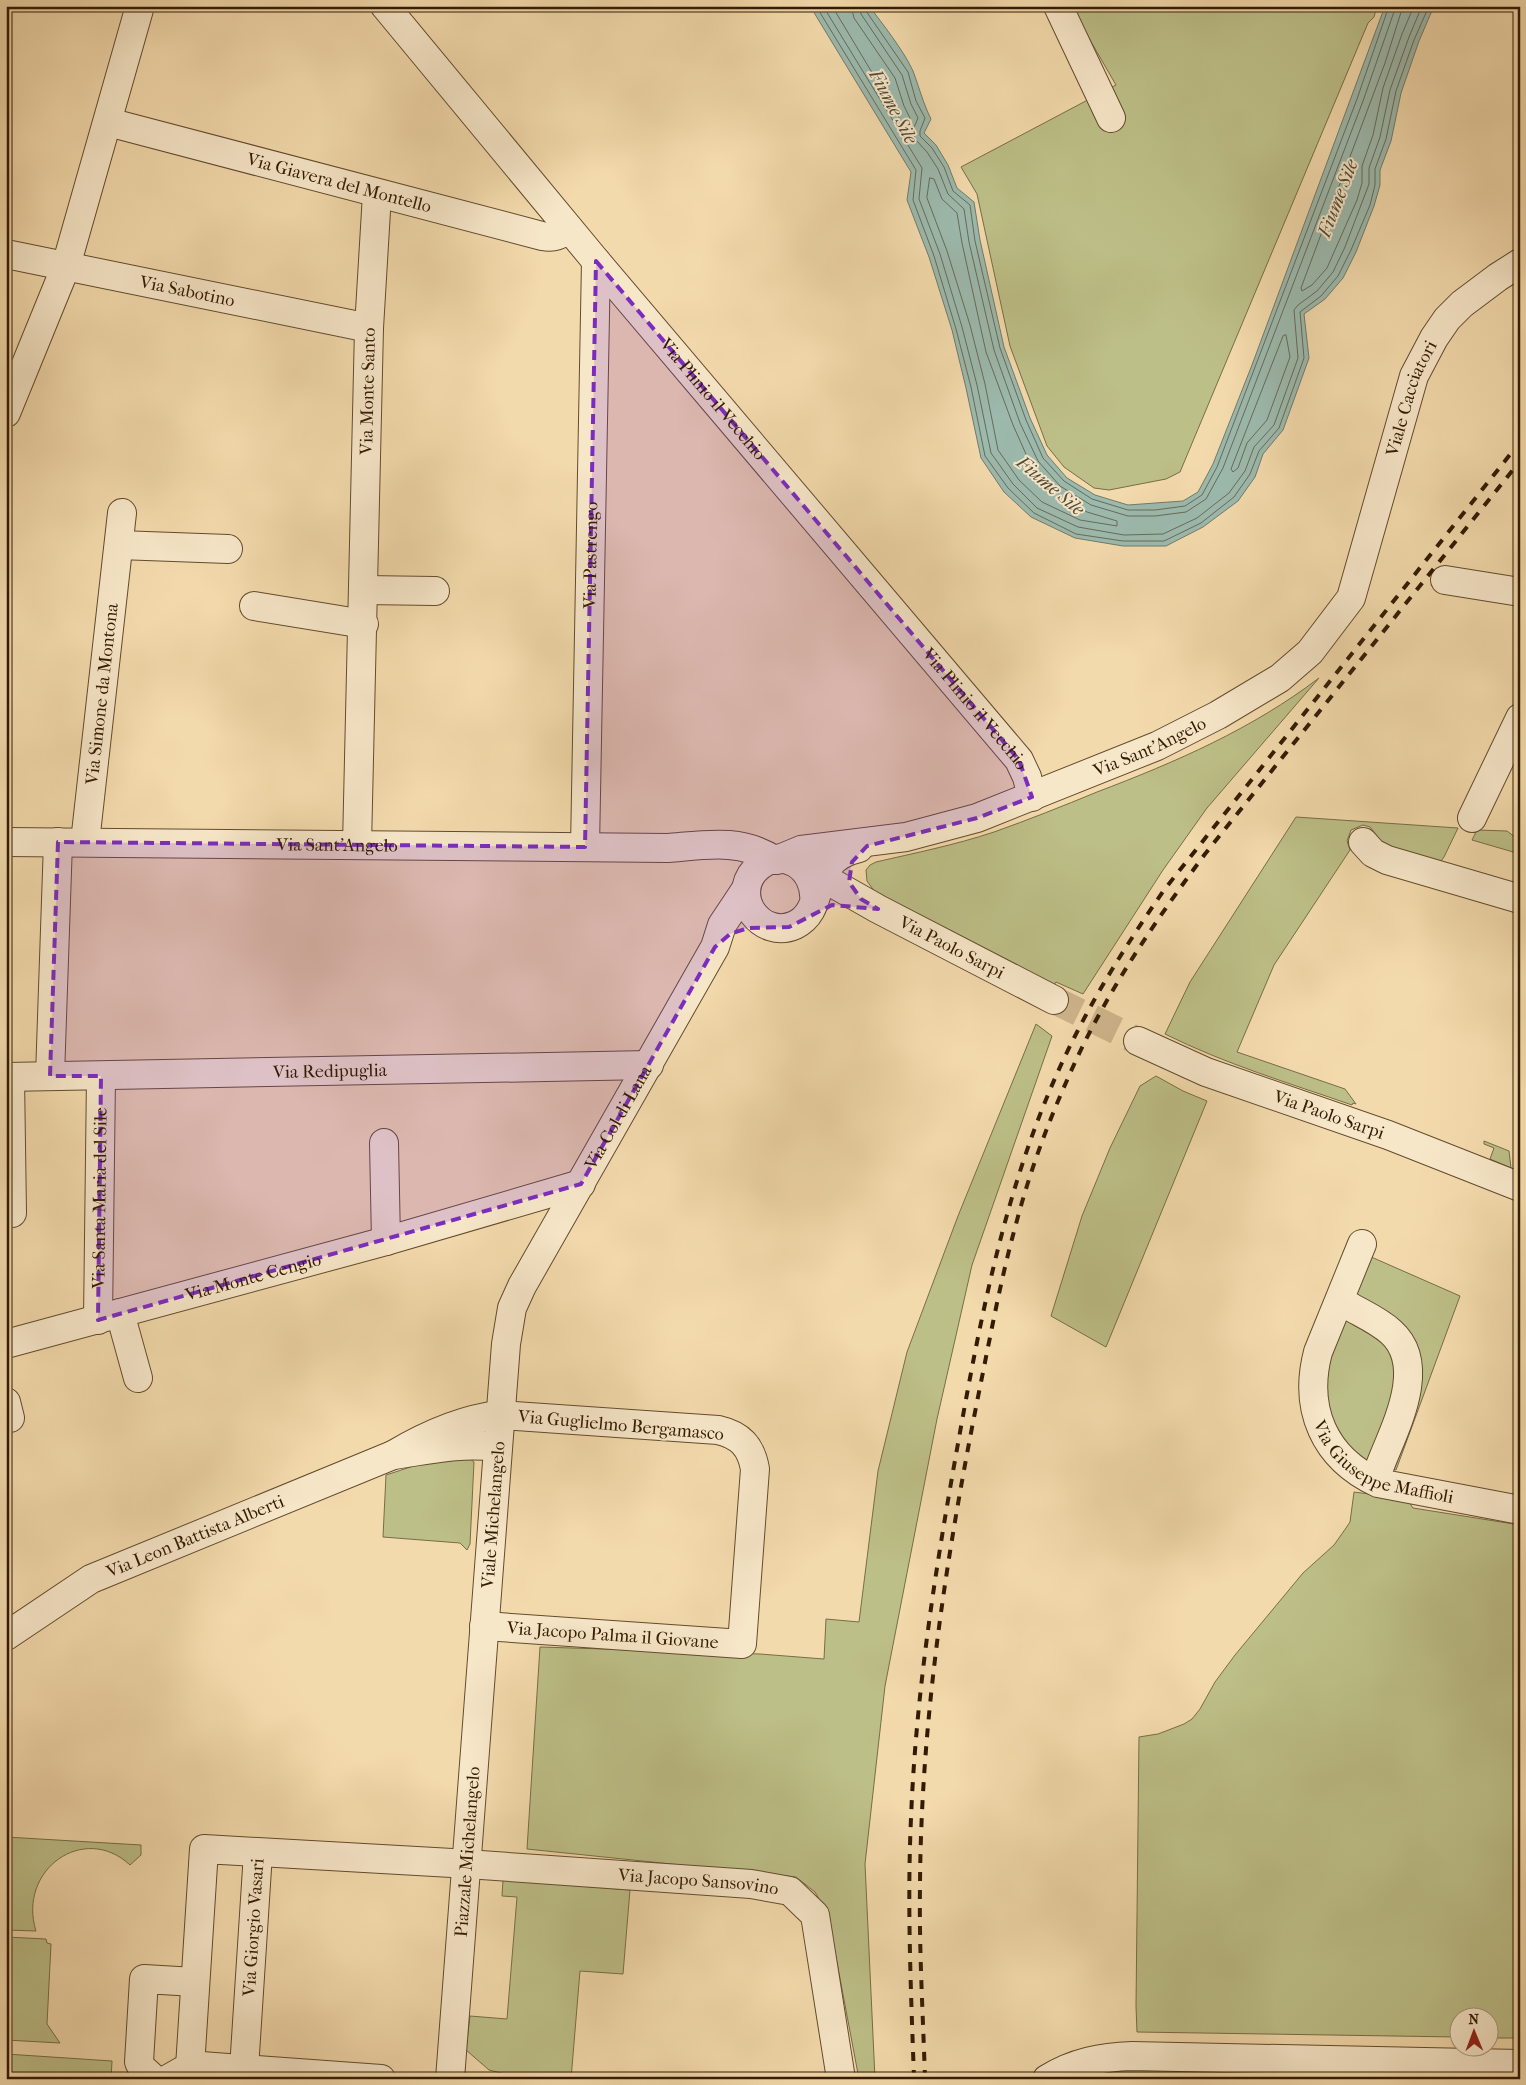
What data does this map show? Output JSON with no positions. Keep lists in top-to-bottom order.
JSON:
{
  "streets": {
    "street": [
      "Via Giavera del Montello",
      "Via Sabotino",
      "Via Monte Santo",
      "Via Plinio il Vecchio",
      "Viale Cacciatori",
      "Via Pastrengo",
      "Via Simone da Montona",
      "Via Sant'Angelo",
      "Via Paolo Sarpi",
      "Via Redipuglia",
      "Via Col di Lana",
      "Via Santa Maria del Sile",
      "Via Monte Cengio",
      "Via Guglielmo Bergamasco",
      "Via Giuseppe Maffioli",
      "Viale Michelangelo",
      "Via Leon Battista Alberti",
      "Via Jacopo Palma il Giovane",
      "Piazzale Michelangelo",
      "Via Jacopo Sansovino",
      "Via Giorgio Vasari"
    ]
  },
  "crossings": [
    ["Via Giavera del Montello", "Via Monte Santo"],
    ["Via Giavera del Montello", "Via Plinio il Vecchio"],
    ["Via Sabotino", "Via Monte Santo"],
    ["Via Monte Santo", "Via Sant'Angelo"],
    ["Via Plinio il Vecchio", "Via Pastrengo"],
    ["Via Plinio il Vecchio", "Via Sant'Angelo"],
    ["Viale Cacciatori", "Via Sant'Angelo"],
    ["Via Pastrengo", "Via Sant'Angelo"],
    ["Via Simone da Montona", "Via Sant'Angelo"],
    ["Via Sant'Angelo", "Via Paolo Sarpi"],
    ["Via Sant'Angelo", "Via Col di Lana"],
    ["Via Paolo Sarpi", "Via Col di Lana"],
    ["Via Redipuglia", "Via Col di Lana"],
    ["Via Redipuglia", "Via Santa Maria del Sile"],
    ["Via Col di Lana", "Via Monte Cengio"],
    ["Via Col di Lana", "Viale Michelangelo"],
    ["Via Santa Maria del Sile", "Via Monte Cengio"],
    ["Via Guglielmo Bergamasco", "Viale Michelangelo"],
    ["Via Guglielmo Bergamasco", "Via Leon Battista Alberti"],
    ["Via Guglielmo Bergamasco", "Via Jacopo Palma il Giovane"],
    ["Viale Michelangelo", "Via Leon Battista Alberti"],
    ["Viale Michelangelo", "Via Jacopo Palma il Giovane"],
    ["Viale Michelangelo", "Piazzale Michelangelo"],
    ["Via Jacopo Palma il Giovane", "Piazzale Michelangelo"],
    ["Piazzale Michelangelo", "Via Jacopo Sansovino"]
  ],
  "water": ["Fiume Sile"],
  "north": "top"
}
